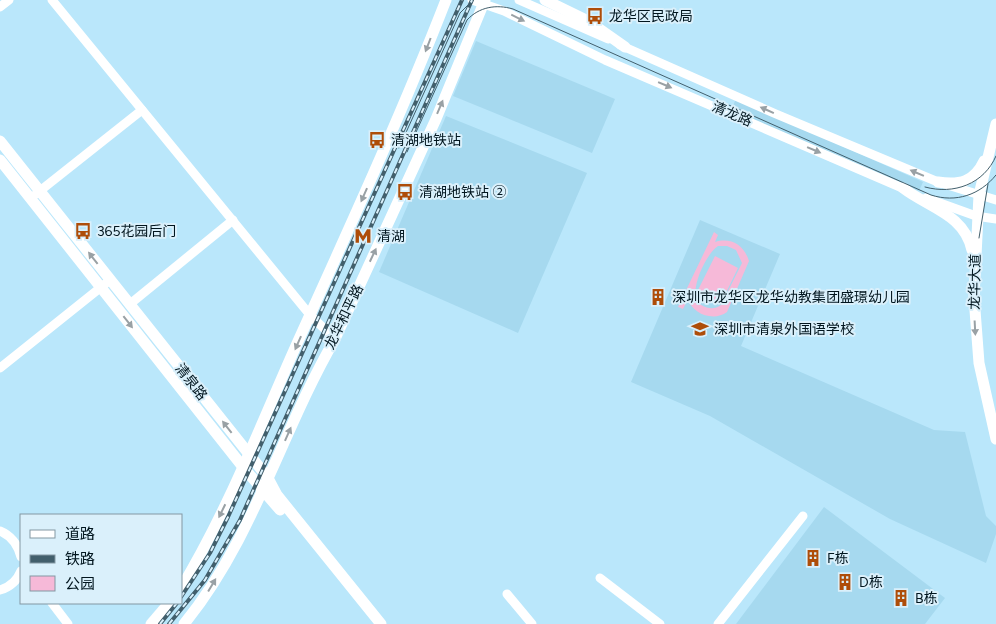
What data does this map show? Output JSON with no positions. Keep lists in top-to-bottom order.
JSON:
{
  "streets": {
    "main road": ["龙华大道", "龙华和平路", "清泉路"],
    "street": ["清龙路"]
  },
  "crossings": [
    ["清龙路", "龙华大道"],
    ["清龙路", "龙华和平路"],
    ["龙华和平路", "清泉路"]
  ],
  "one_way": ["龙华大道"],
  "places": {
    "bus stop": [
      "龙华区民政局",
      "清湖地铁站",
      "清湖地铁站 ②",
      "365花园后门"
    ],
    "metro station": ["清湖"],
    "building": [
      "深圳市龙华区龙华幼教集团盛璟幼儿园",
      "F栋",
      "D栋",
      "B栋"
    ],
    "school or university": ["深圳市清泉外国语学校"]
  },
  "legend": ["道路", "铁路", "公园"]
}
